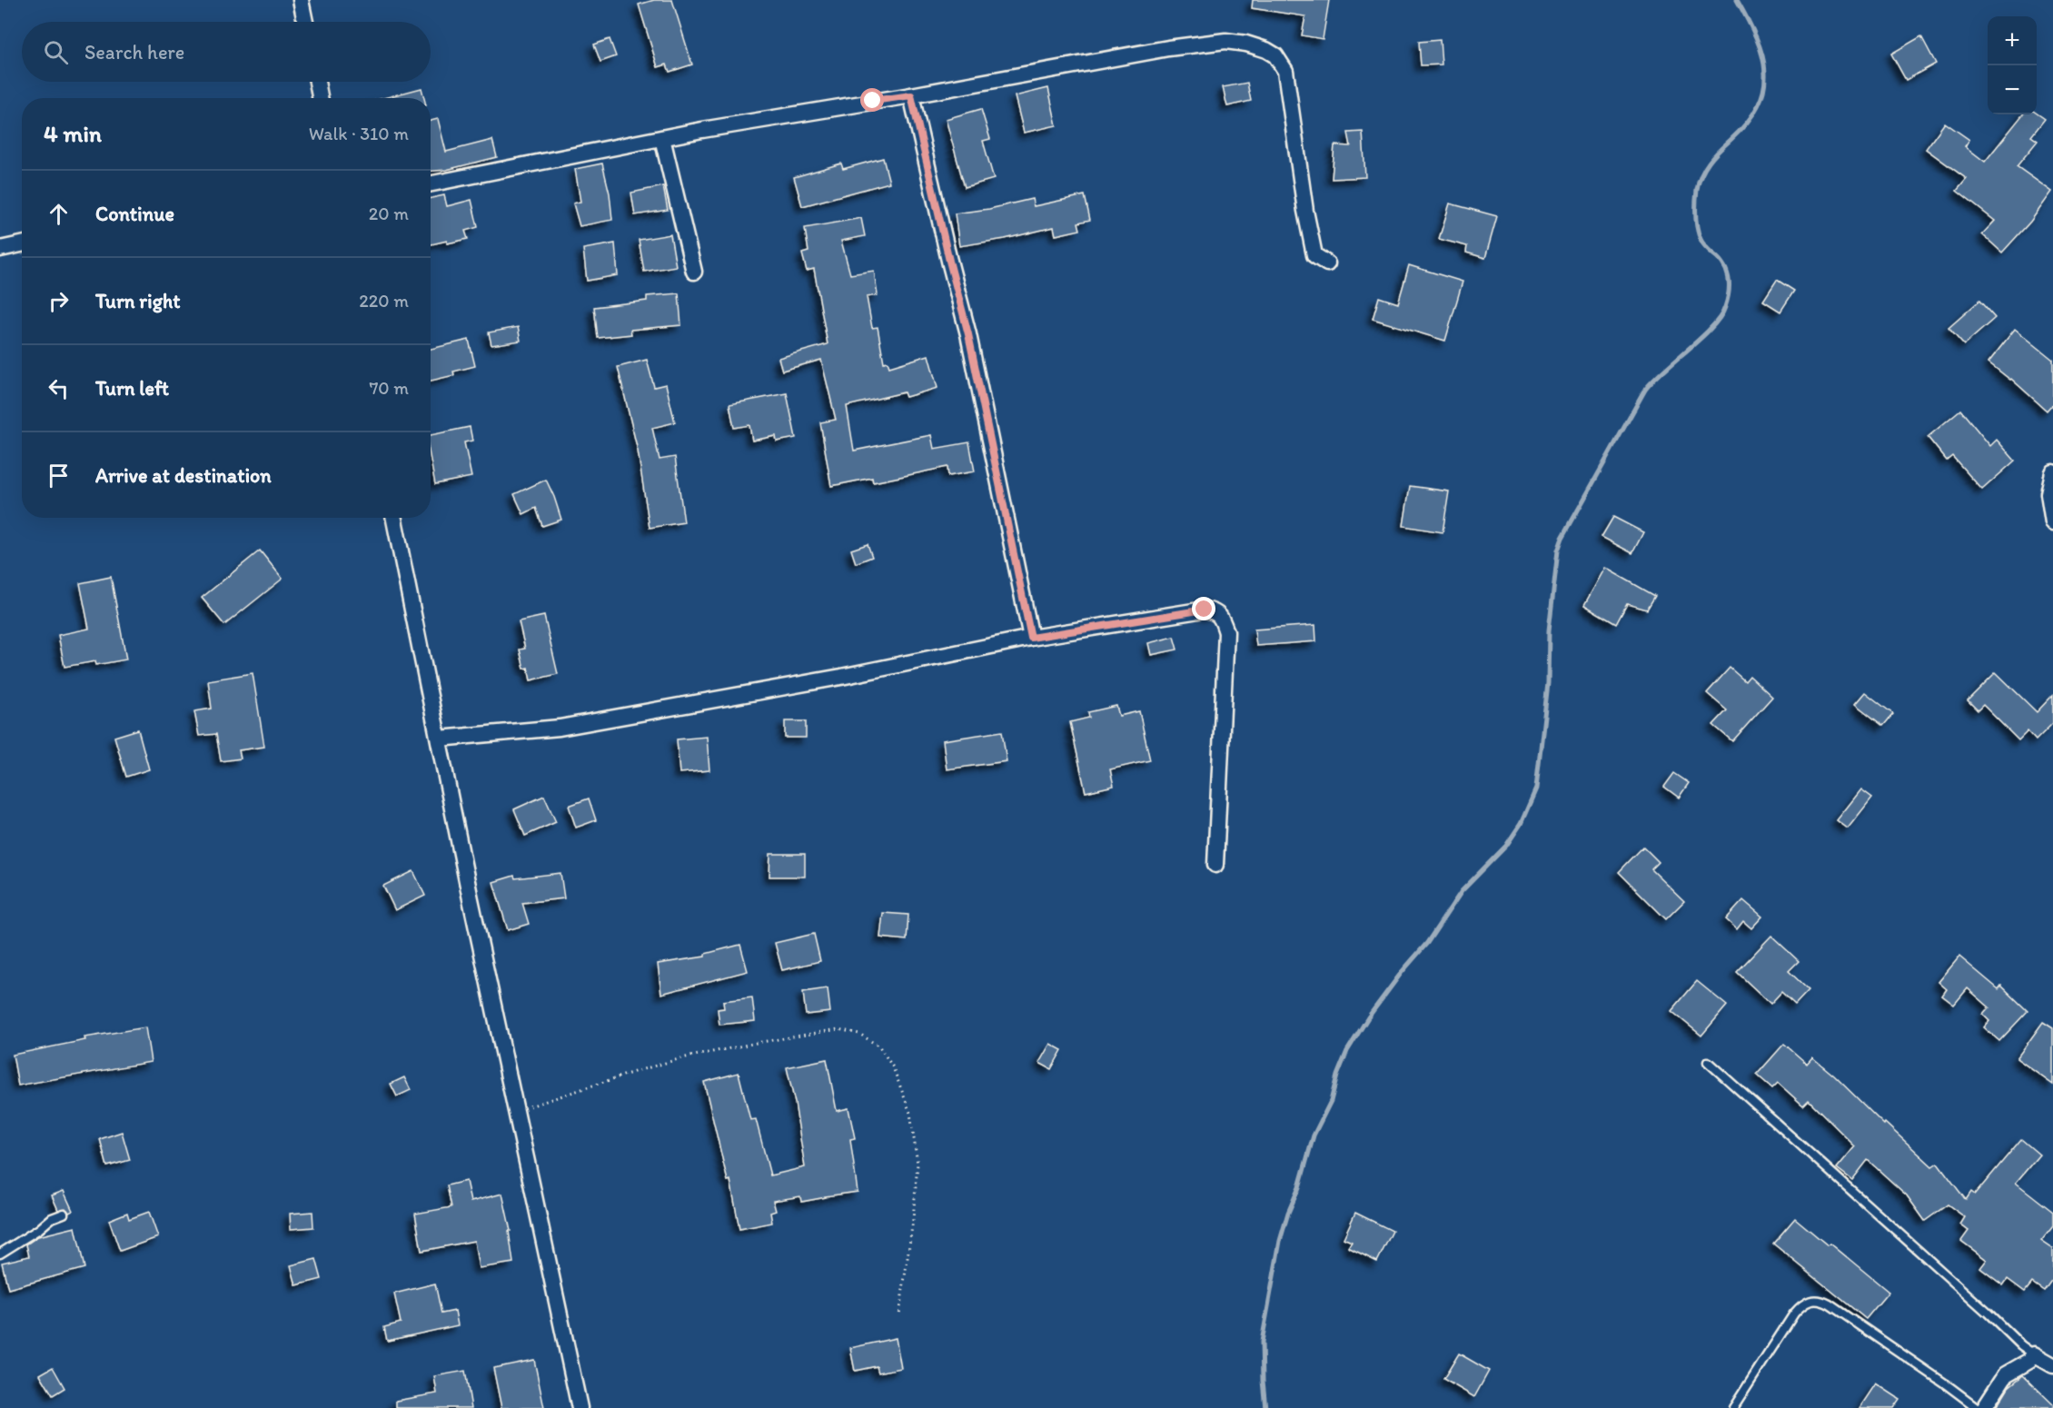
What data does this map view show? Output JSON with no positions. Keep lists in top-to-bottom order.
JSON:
{
  "page": {
    "map_buttons": ["+", "−"],
    "search": "Search here",
    "heading": ["4 min", "Walk · 310 m"],
    "list": [
      ["Continue", "20 m"],
      ["Turn right", "220 m"],
      ["Turn left", "70 m"],
      "Arrive at destination"
    ]
  }
}
